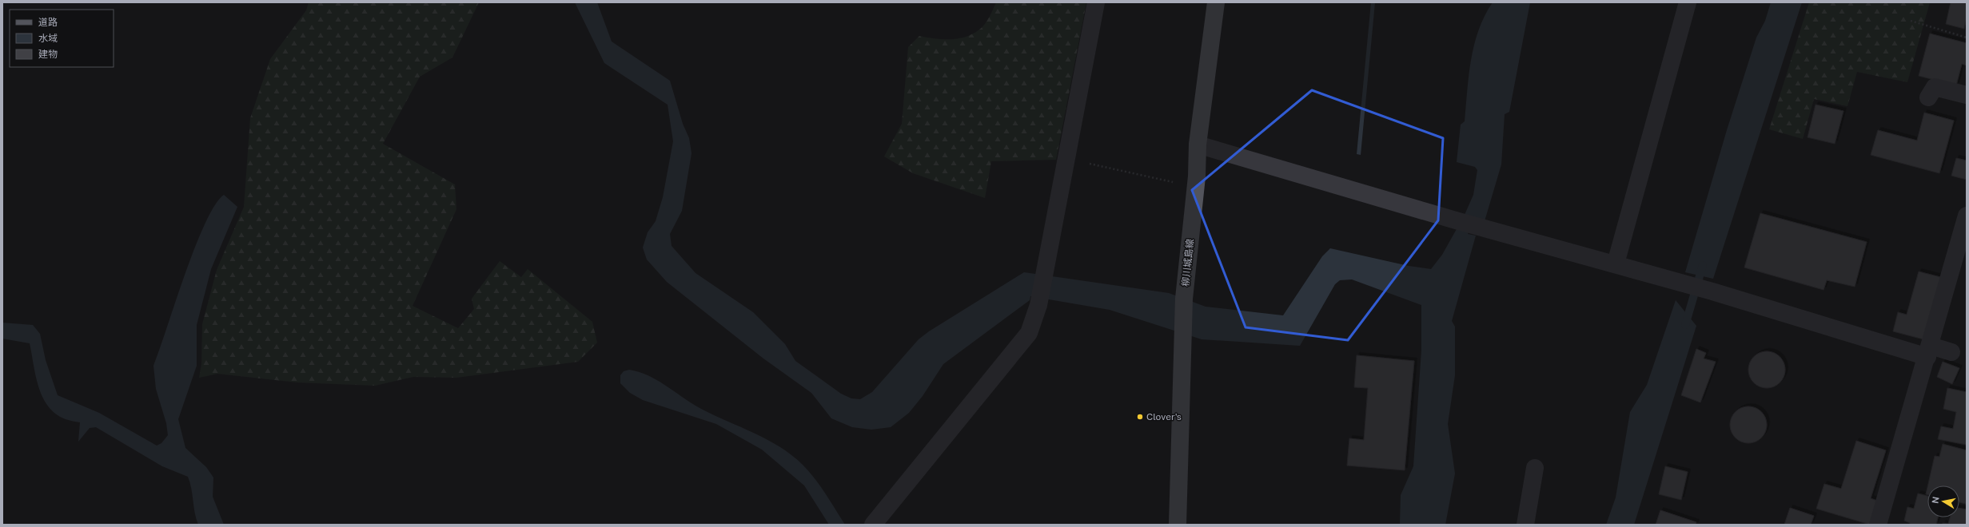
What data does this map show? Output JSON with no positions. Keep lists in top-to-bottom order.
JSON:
{
  "streets": {
    "main road": ["柳川城島線"]
  },
  "places": ["Clover's"],
  "legend": ["道路", "水域", "建物"],
  "north": "left"
}
